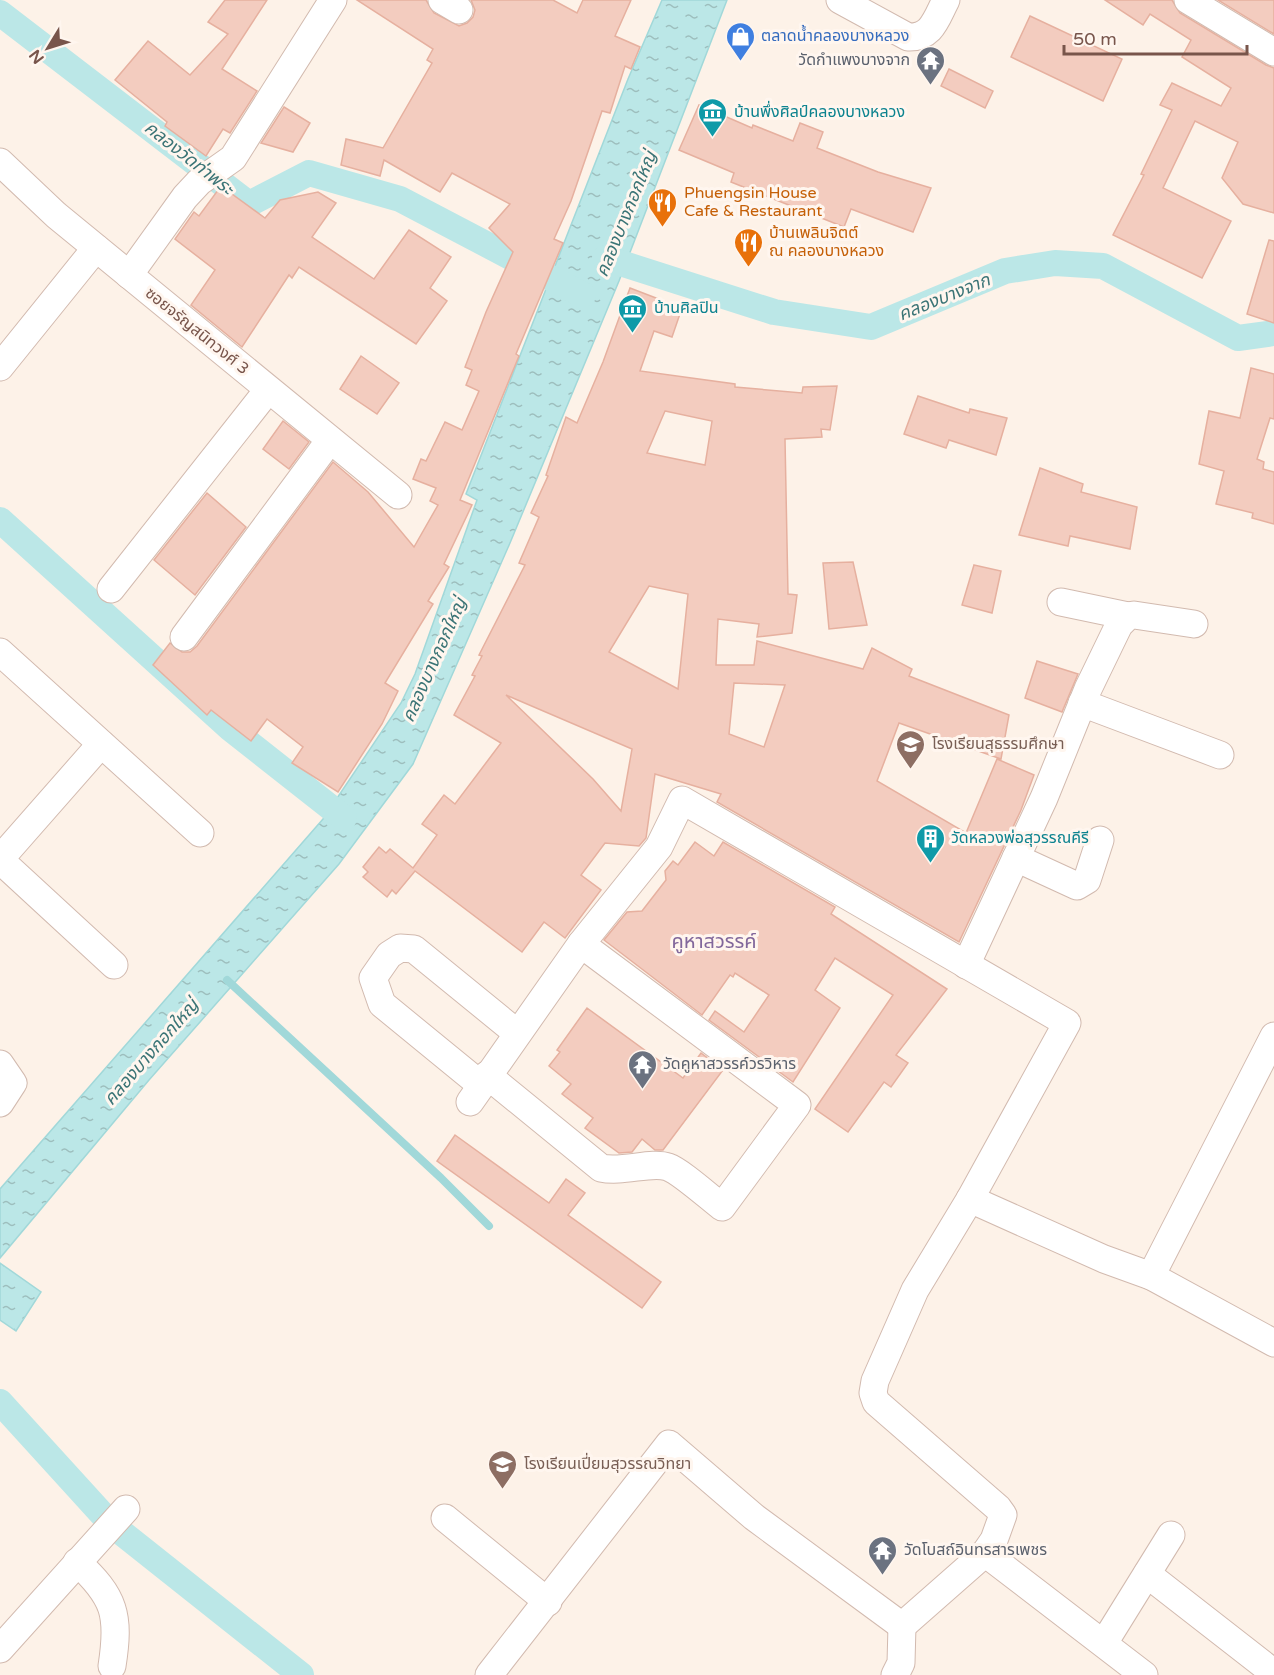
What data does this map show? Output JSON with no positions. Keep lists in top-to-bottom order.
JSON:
{
  "streets": {
    "street": ["ซอยจรัญสนิทวงศ์ 3"]
  },
  "districts": ["คูหาสวรรค์"],
  "water": ["คลองวัดท่าพระ", "คลองบางกอกใหญ่", "คลองบางจาก"],
  "places": {
    "shop": ["ตลาดน้ำคลองบางหลวง"],
    "temple": ["วัดกำแพงบางจาก", "วัดคูหาสวรรค์วรวิหาร", "วัดโบสถ์อินทรสารเพชร"],
    "museum": ["บ้านพึ่งศิลป์คลองบางหลวง", "บ้านศิลปิน"],
    "restaurant": ["Phuengsin House Cafe & Restaurant", "บ้านเพลินจิตต์ ณ คลองบางหลวง"],
    "school or university": ["โรงเรียนสุธรรมศึกษา", "โรงเรียนเปี่ยมสุวรรณวิทยา"],
    "building": ["วัดหลวงพ่อสุวรรณคีรี"]
  },
  "scale_bar": "50 m",
  "north": "bottom left"
}
